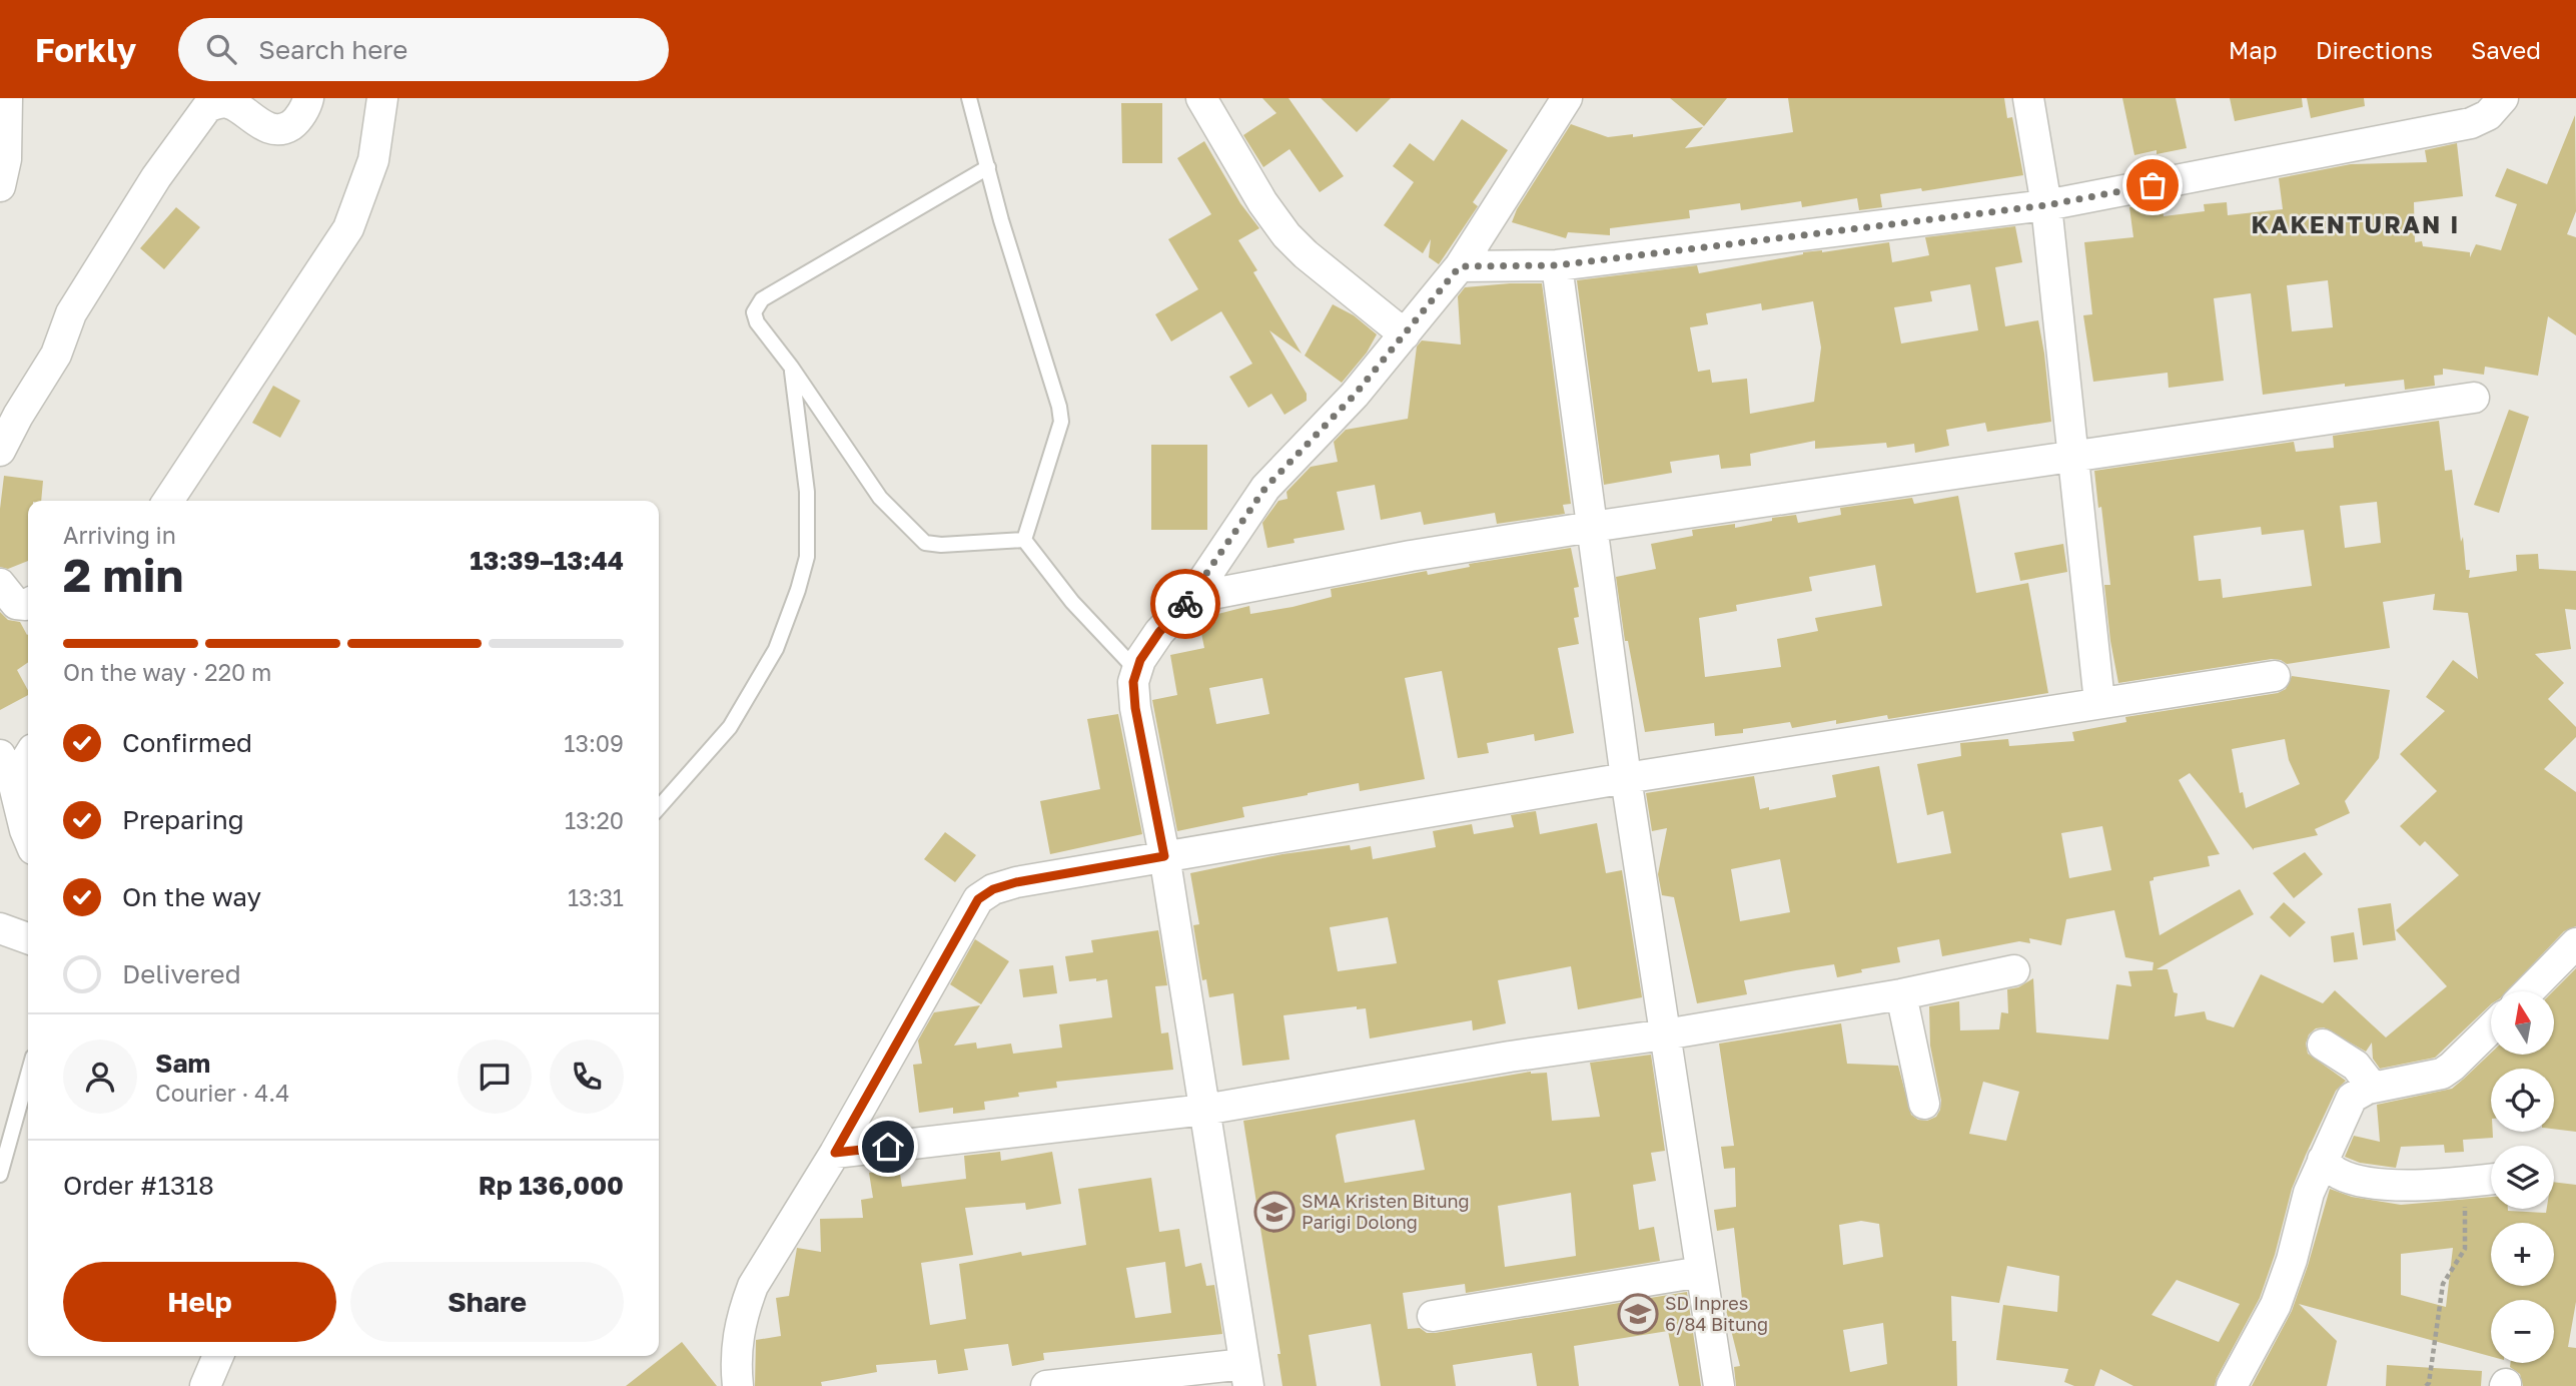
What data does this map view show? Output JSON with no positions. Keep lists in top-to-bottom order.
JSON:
{
  "districts": ["KAKENTURAN I"],
  "places": {
    "school or university": ["SMA Kristen Bitung Parigi Dolong", "SD Inpres 6/84 Bitung"]
  },
  "north": "top",
  "page": {
    "header": "Forkly",
    "search": "Search here",
    "nav": ["Map", "Directions", "Saved"],
    "heading": ["2 min", "Arriving in", "13:39–13:44"],
    "panel": [
      "Sam",
      "Courier · 4.4",
      "Order #1318",
      "Rp 136,000"
    ],
    "bar": "On the way · 220 m",
    "list": [
      ["Confirmed", "13:09"],
      ["Preparing", "13:20"],
      ["On the way", "13:31"],
      "Delivered"
    ],
    "map_buttons": ["+", "−"],
    "buttons": ["Help", "Share"]
  }
}
